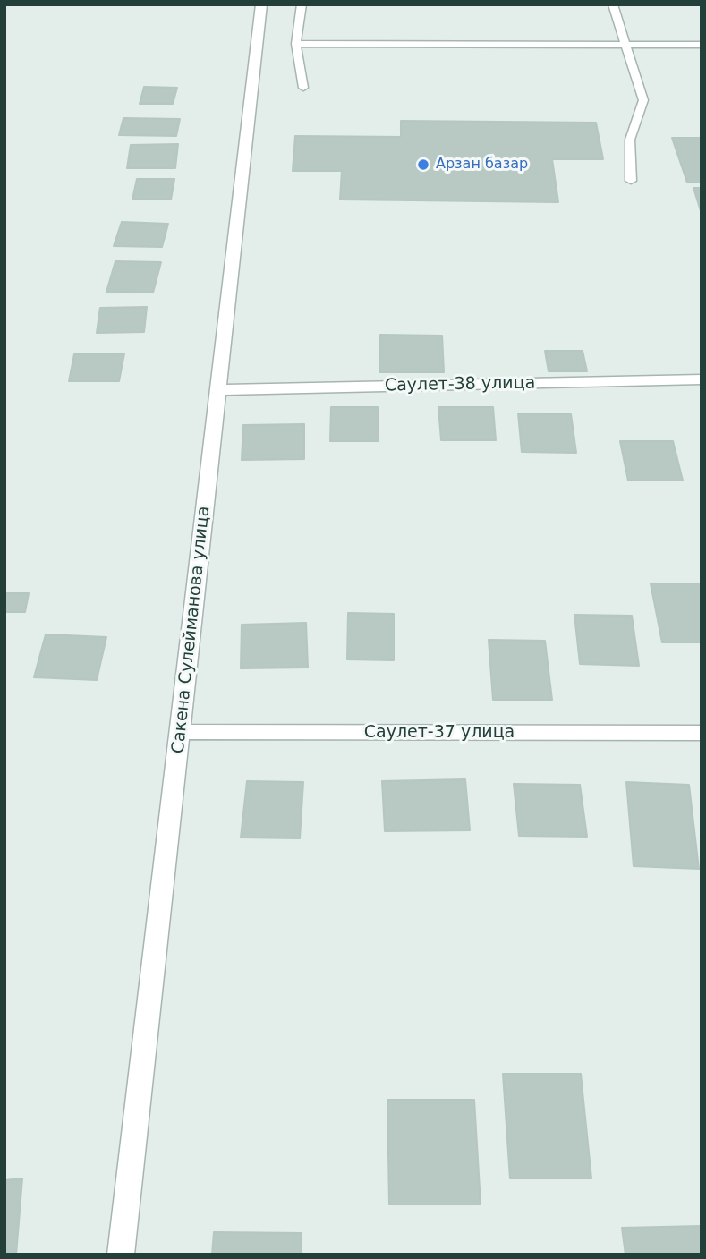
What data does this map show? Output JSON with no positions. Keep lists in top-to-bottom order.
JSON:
{
  "streets": {
    "street": ["Саулет-38 улица", "Сакена Сулейманова улица", "Саулет-37 улица"]
  },
  "crossings": [
    ["Саулет-38 улица", "Сакена Сулейманова улица"],
    ["Сакена Сулейманова улица", "Саулет-37 улица"]
  ],
  "places": ["Арзан базар"]
}
